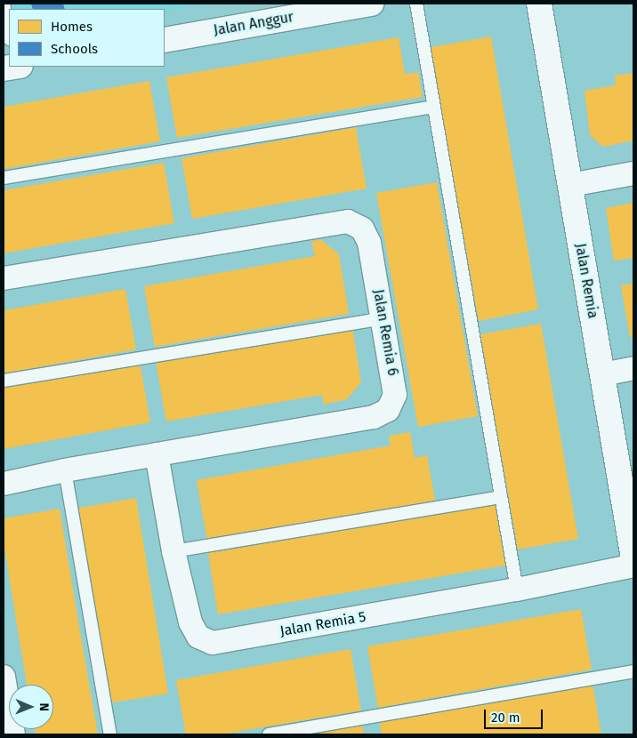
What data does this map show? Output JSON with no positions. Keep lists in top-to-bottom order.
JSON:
{
  "streets": {
    "street": [
      "Jalan Anggur",
      "Jalan Remia",
      "Jalan Remia 6",
      "Jalan Remia 5"
    ]
  },
  "crossings": [
    ["Jalan Remia 6", "Jalan Remia 5"]
  ],
  "legend": ["Homes", "Schools"],
  "scale_bar": "20 m",
  "north": "right"
}
